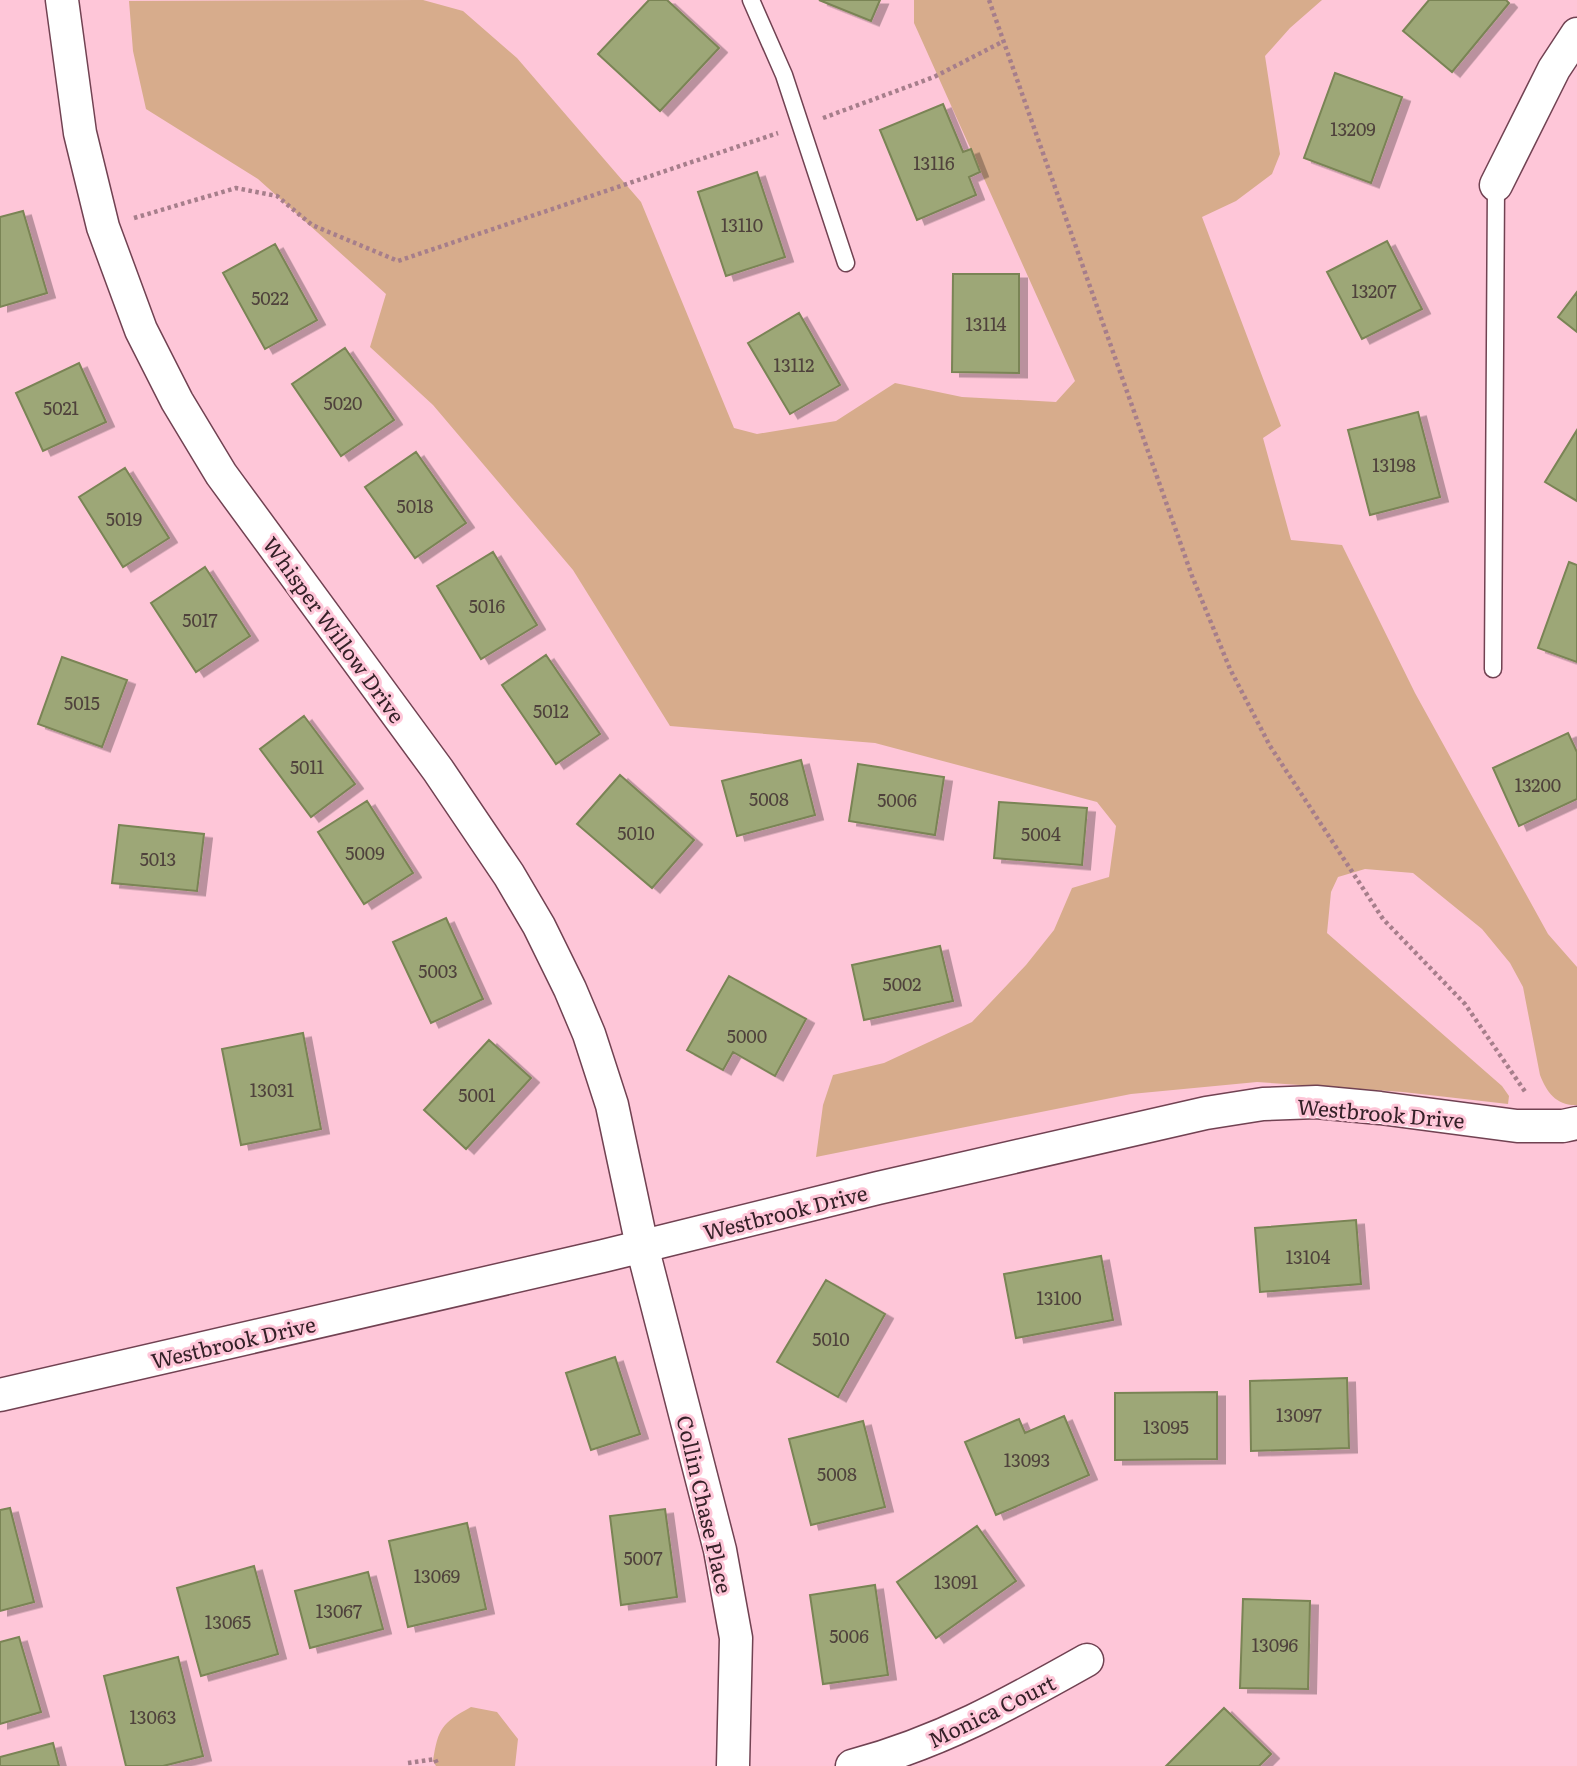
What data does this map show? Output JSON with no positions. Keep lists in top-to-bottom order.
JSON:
{
  "streets": {
    "street": [
      "Whisper Willow Drive",
      "Westbrook Drive",
      "Collin Chase Place",
      "Monica Court"
    ]
  },
  "crossings": [
    ["Whisper Willow Drive", "Westbrook Drive"],
    ["Whisper Willow Drive", "Collin Chase Place"],
    ["Westbrook Drive", "Collin Chase Place"]
  ],
  "house_numbers": [
    "13209",
    "13116",
    "13110",
    "13207",
    "5022",
    "13114",
    "13112",
    "5020",
    "5021",
    "13198",
    "5018",
    "5019",
    "5016",
    "5017",
    "5015",
    "5012",
    "5011",
    "13200",
    "5008",
    "5006",
    "5010",
    "5004",
    "5009",
    "5013",
    "5003",
    "5002",
    "5000",
    "13031",
    "5001",
    "13104",
    "13100",
    "5010",
    "13097",
    "13095",
    "13093",
    "5008",
    "5007",
    "13069",
    "13091",
    "13067",
    "13065",
    "5006",
    "13096",
    "13063"
  ]
}
